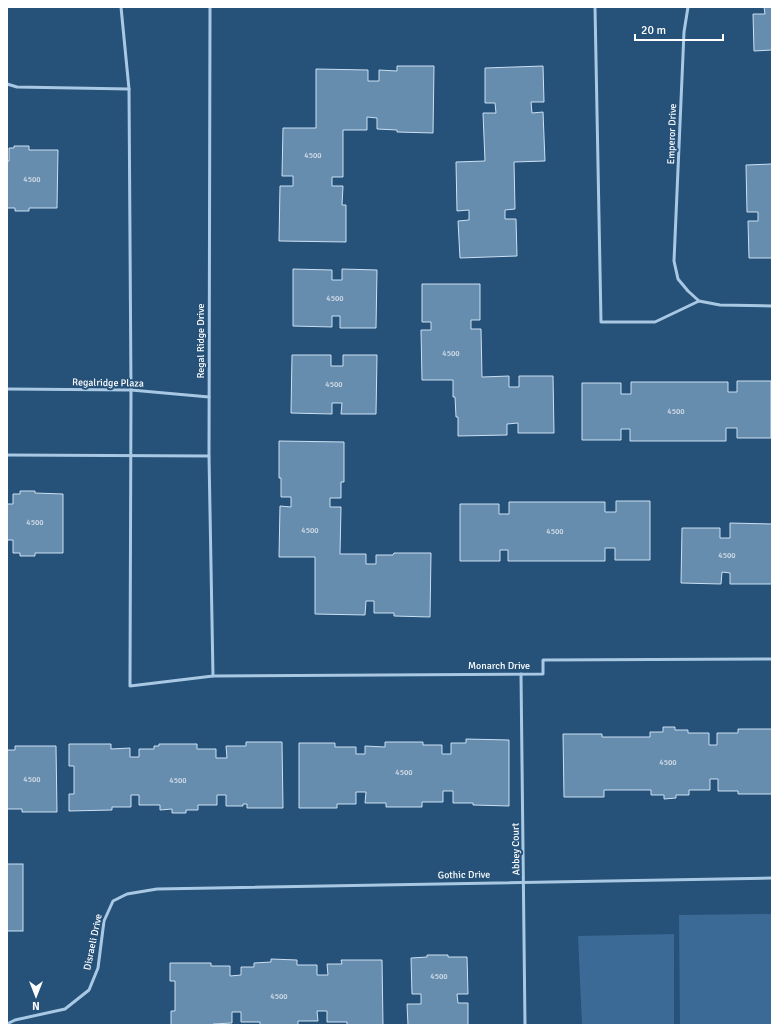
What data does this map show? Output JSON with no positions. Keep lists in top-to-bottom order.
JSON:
{
  "streets": {
    "lane": [
      "Emperor Drive",
      "Regal Ridge Drive",
      "Regalridge Plaza",
      "Monarch Drive",
      "Abbey Court",
      "Gothic Drive",
      "Disraeli Drive"
    ]
  },
  "crossings": [
    ["Regal Ridge Drive", "Regalridge Plaza"],
    ["Regal Ridge Drive", "Monarch Drive"],
    ["Monarch Drive", "Abbey Court"],
    ["Abbey Court", "Gothic Drive"],
    ["Gothic Drive", "Disraeli Drive"]
  ],
  "house_numbers": [
    "4500",
    "4500",
    "4500",
    "4500",
    "4500",
    "4500",
    "4500",
    "4500",
    "4500",
    "4500",
    "4500",
    "4500",
    "4500",
    "4500",
    "4500",
    "4500"
  ],
  "scale_bar": "20 m",
  "north": "bottom"
}
